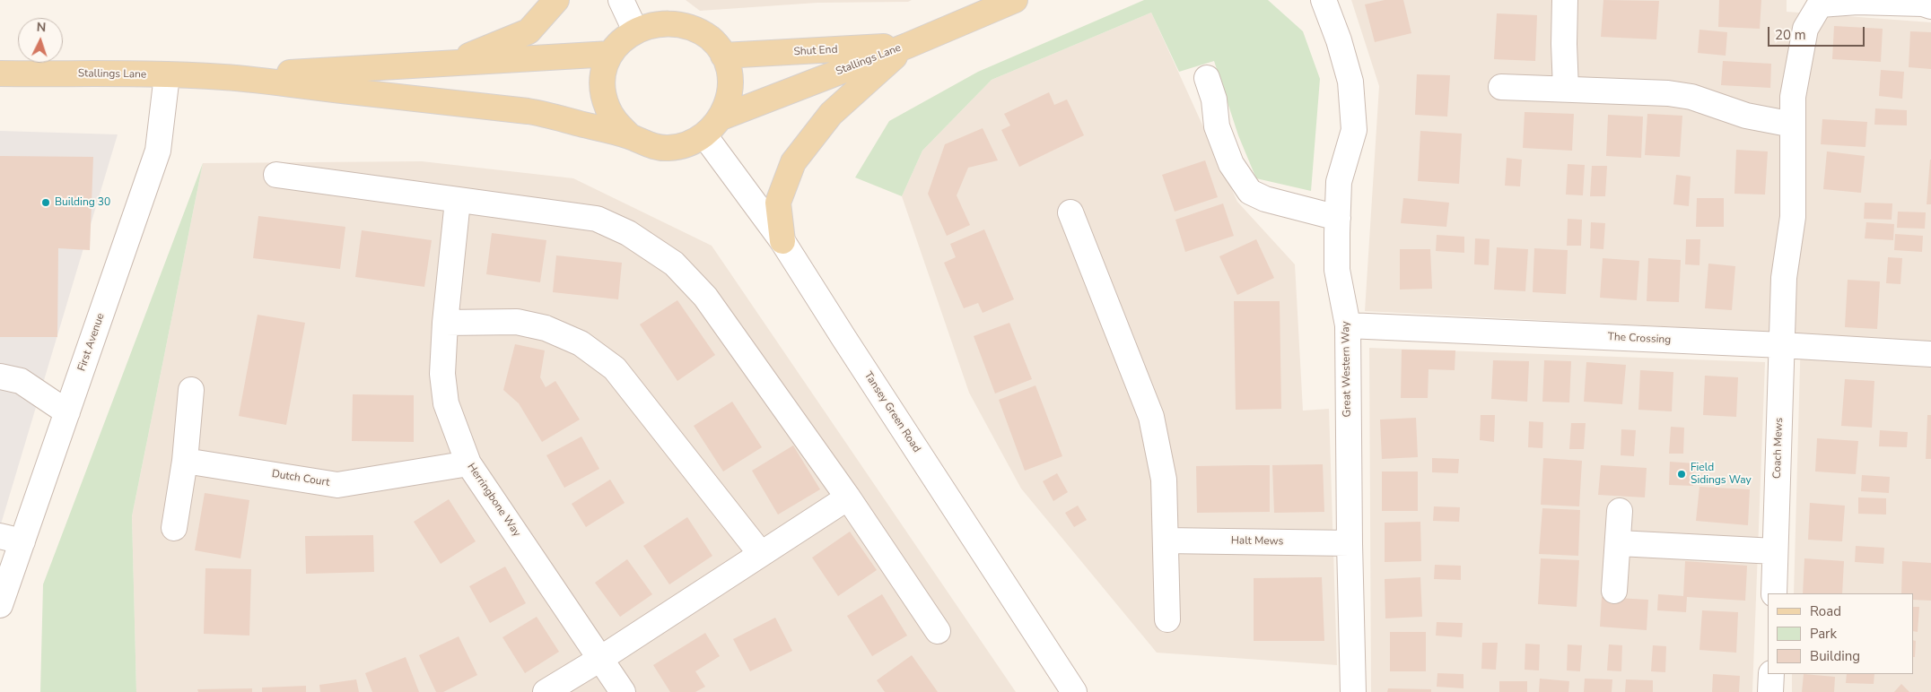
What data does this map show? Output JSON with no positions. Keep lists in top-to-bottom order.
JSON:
{
  "streets": {
    "main road": ["Shut End", "Stallings Lane"],
    "street": [
      "The Crossing",
      "First Avenue",
      "Great Western Way",
      "Tansey Green Road",
      "Coach Mews",
      "Dutch Court",
      "Herringbone Way",
      "Halt Mews"
    ]
  },
  "crossings": [
    ["Shut End", "Stallings Lane"],
    ["Shut End", "Tansey Green Road"],
    ["Stallings Lane", "First Avenue"],
    ["Stallings Lane", "Tansey Green Road"],
    ["The Crossing", "Great Western Way"],
    ["The Crossing", "Coach Mews"],
    ["Great Western Way", "Halt Mews"],
    ["Dutch Court", "Herringbone Way"]
  ],
  "places": ["Building 30", "Field Sidings Way"],
  "legend": ["Road", "Park", "Building"],
  "scale_bar": "20 m",
  "north": "top"
}
